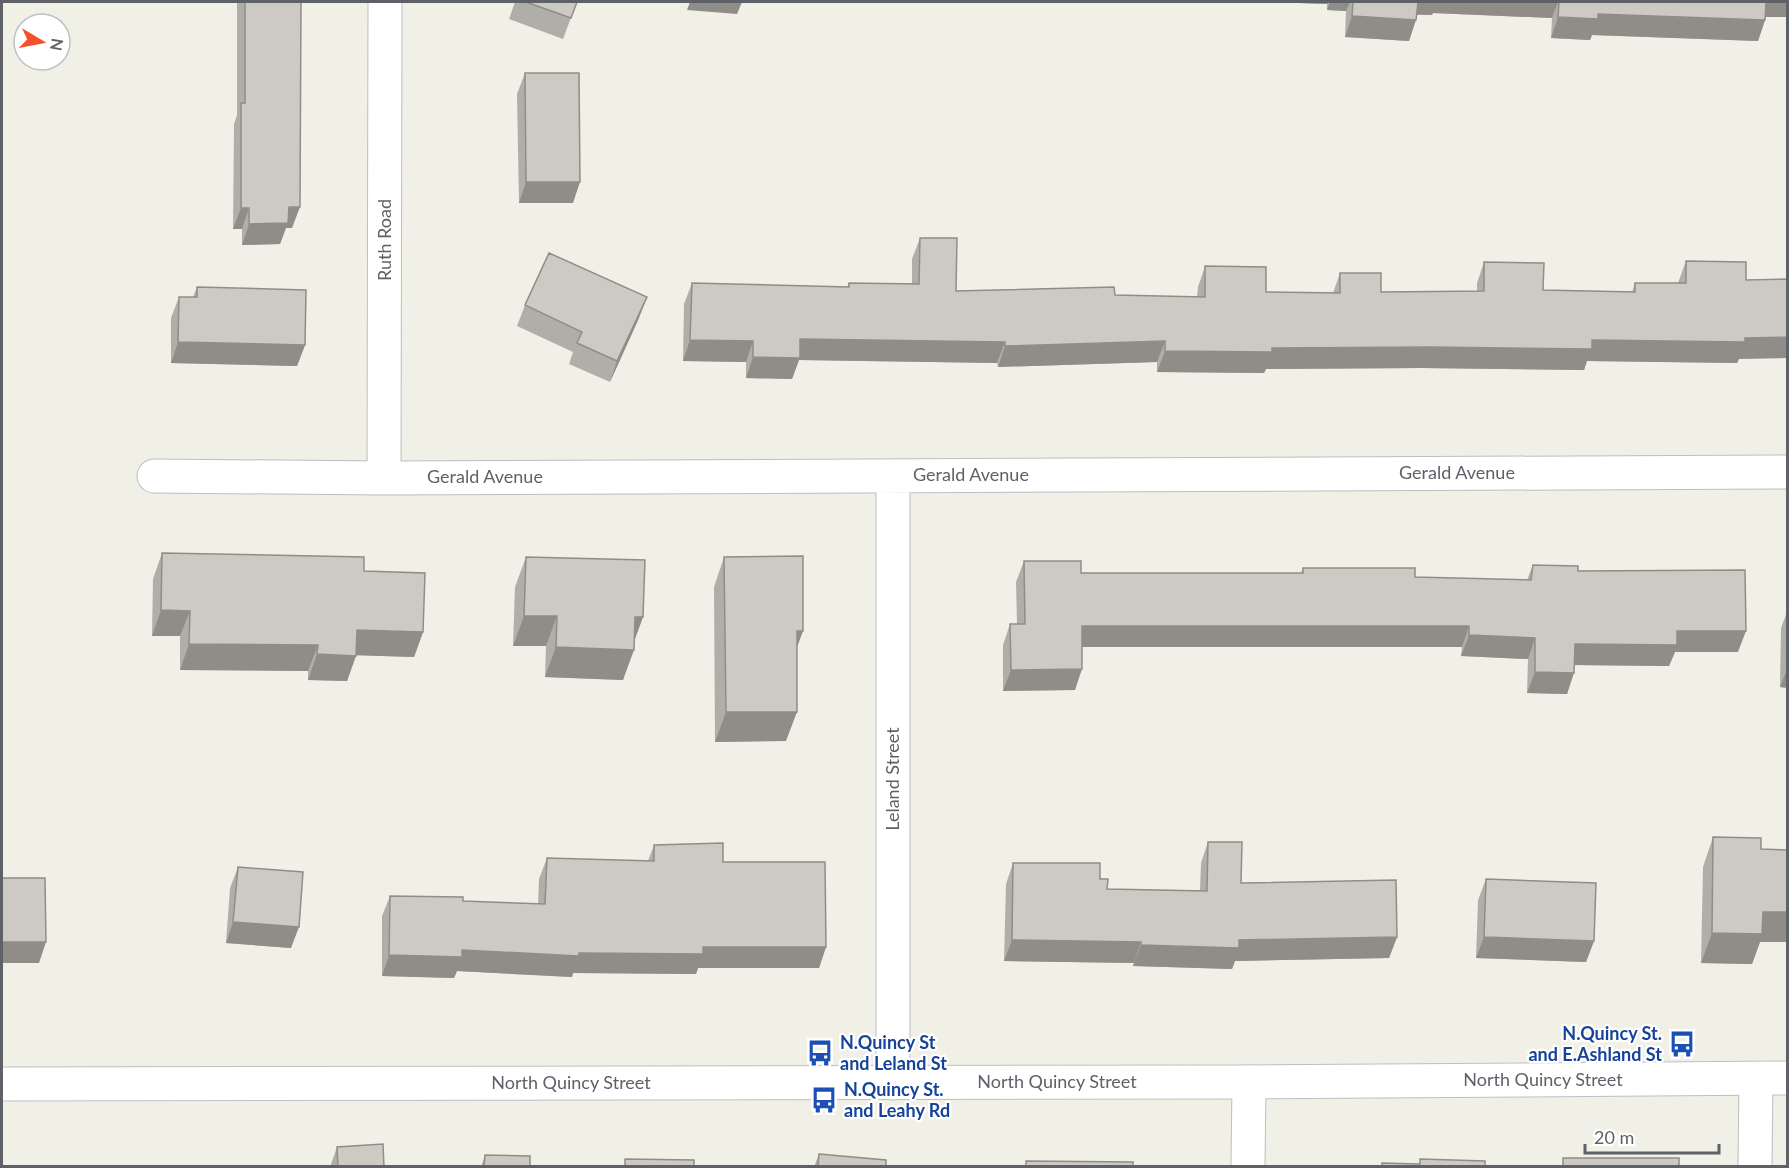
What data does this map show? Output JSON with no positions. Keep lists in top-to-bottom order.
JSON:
{
  "streets": {
    "street": [
      "Ruth Road",
      "Gerald Avenue",
      "Leland Street",
      "North Quincy Street"
    ]
  },
  "crossings": [
    ["Ruth Road", "Gerald Avenue"],
    ["Gerald Avenue", "Leland Street"],
    ["Leland Street", "North Quincy Street"]
  ],
  "places": {
    "bus stop": ["N.Quincy St. and E.Ashland St", "N.Quincy St and Leland St", "N.Quincy St. and Leahy Rd"]
  },
  "scale_bar": "20 m",
  "north": "right"
}
